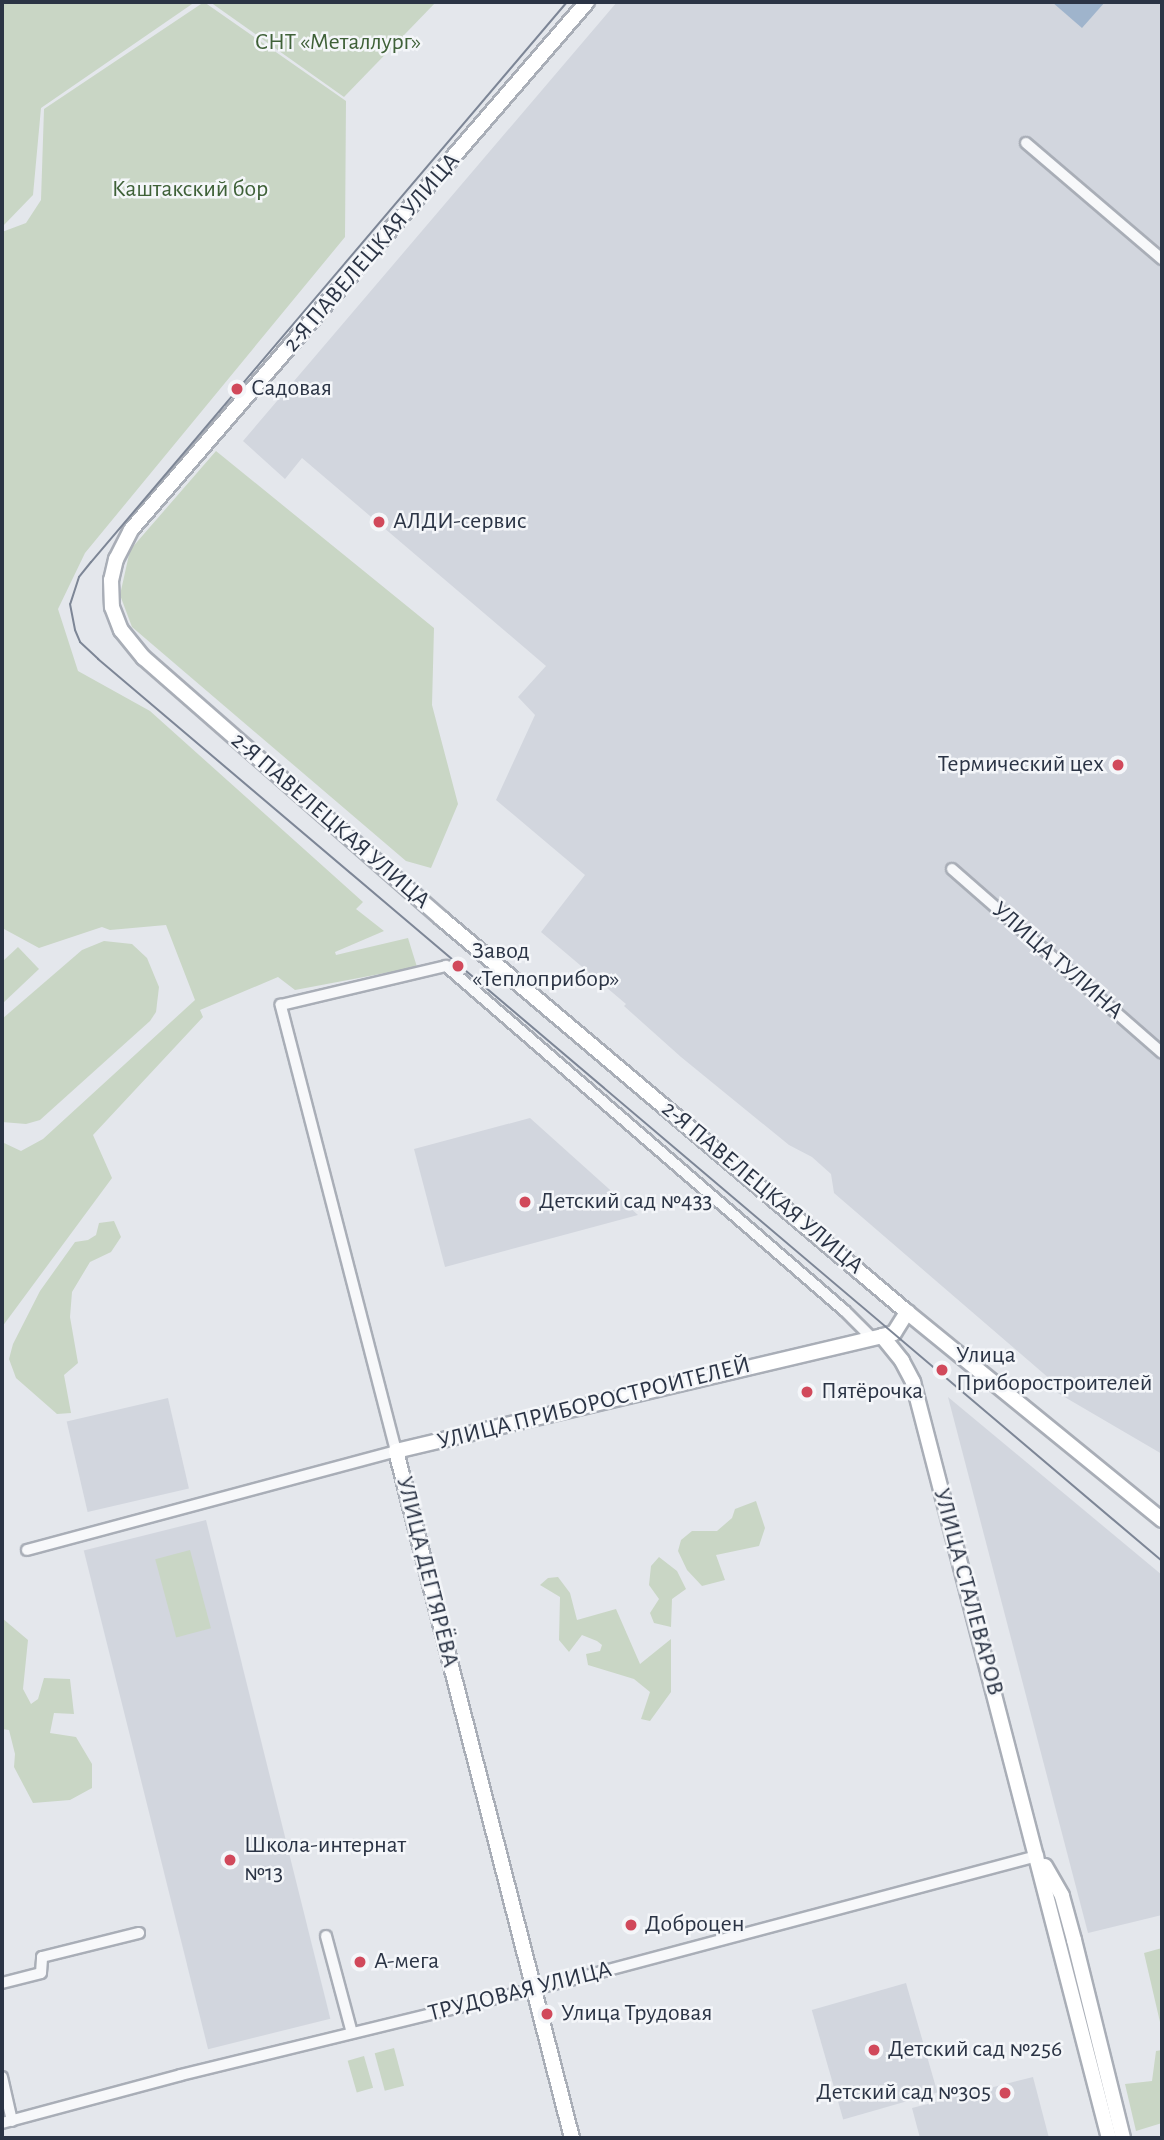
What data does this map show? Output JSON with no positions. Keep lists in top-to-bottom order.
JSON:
{
  "streets": {
    "street": [
      "2-Я ПАВЕЛЕЦКАЯ УЛИЦА",
      "УЛИЦА ТУЛИНА",
      "УЛИЦА ПРИБОРОСТРОИТЕЛЕЙ",
      "УЛИЦА ДЕГТЯРЁВА",
      "УЛИЦА СТАЛЕВАРОВ",
      "ТРУДОВАЯ УЛИЦА"
    ]
  },
  "crossings": [
    ["2-Я ПАВЕЛЕЦКАЯ УЛИЦА", "УЛИЦА ПРИБОРОСТРОИТЕЛЕЙ"],
    ["УЛИЦА ПРИБОРОСТРОИТЕЛЕЙ", "УЛИЦА ДЕГТЯРЁВА"],
    ["УЛИЦА ПРИБОРОСТРОИТЕЛЕЙ", "УЛИЦА СТАЛЕВАРОВ"],
    ["УЛИЦА ДЕГТЯРЁВА", "УЛИЦА СТАЛЕВАРОВ"],
    ["УЛИЦА ДЕГТЯРЁВА", "ТРУДОВАЯ УЛИЦА"],
    ["УЛИЦА СТАЛЕВАРОВ", "ТРУДОВАЯ УЛИЦА"]
  ],
  "parks": ["СНТ «Металлург»", "Каштакский бор"],
  "places": [
    "Садовая",
    "АЛДИ-сервис",
    "Термический цех",
    "Завод «Теплоприбор»",
    "Детский сад №433",
    "Улица Приборостроителей",
    "Пятёрочка",
    "Школа-интернат №13",
    "Доброцен",
    "А-мега",
    "Улица Трудовая",
    "Детский сад №256",
    "Детский сад №305"
  ]
}
